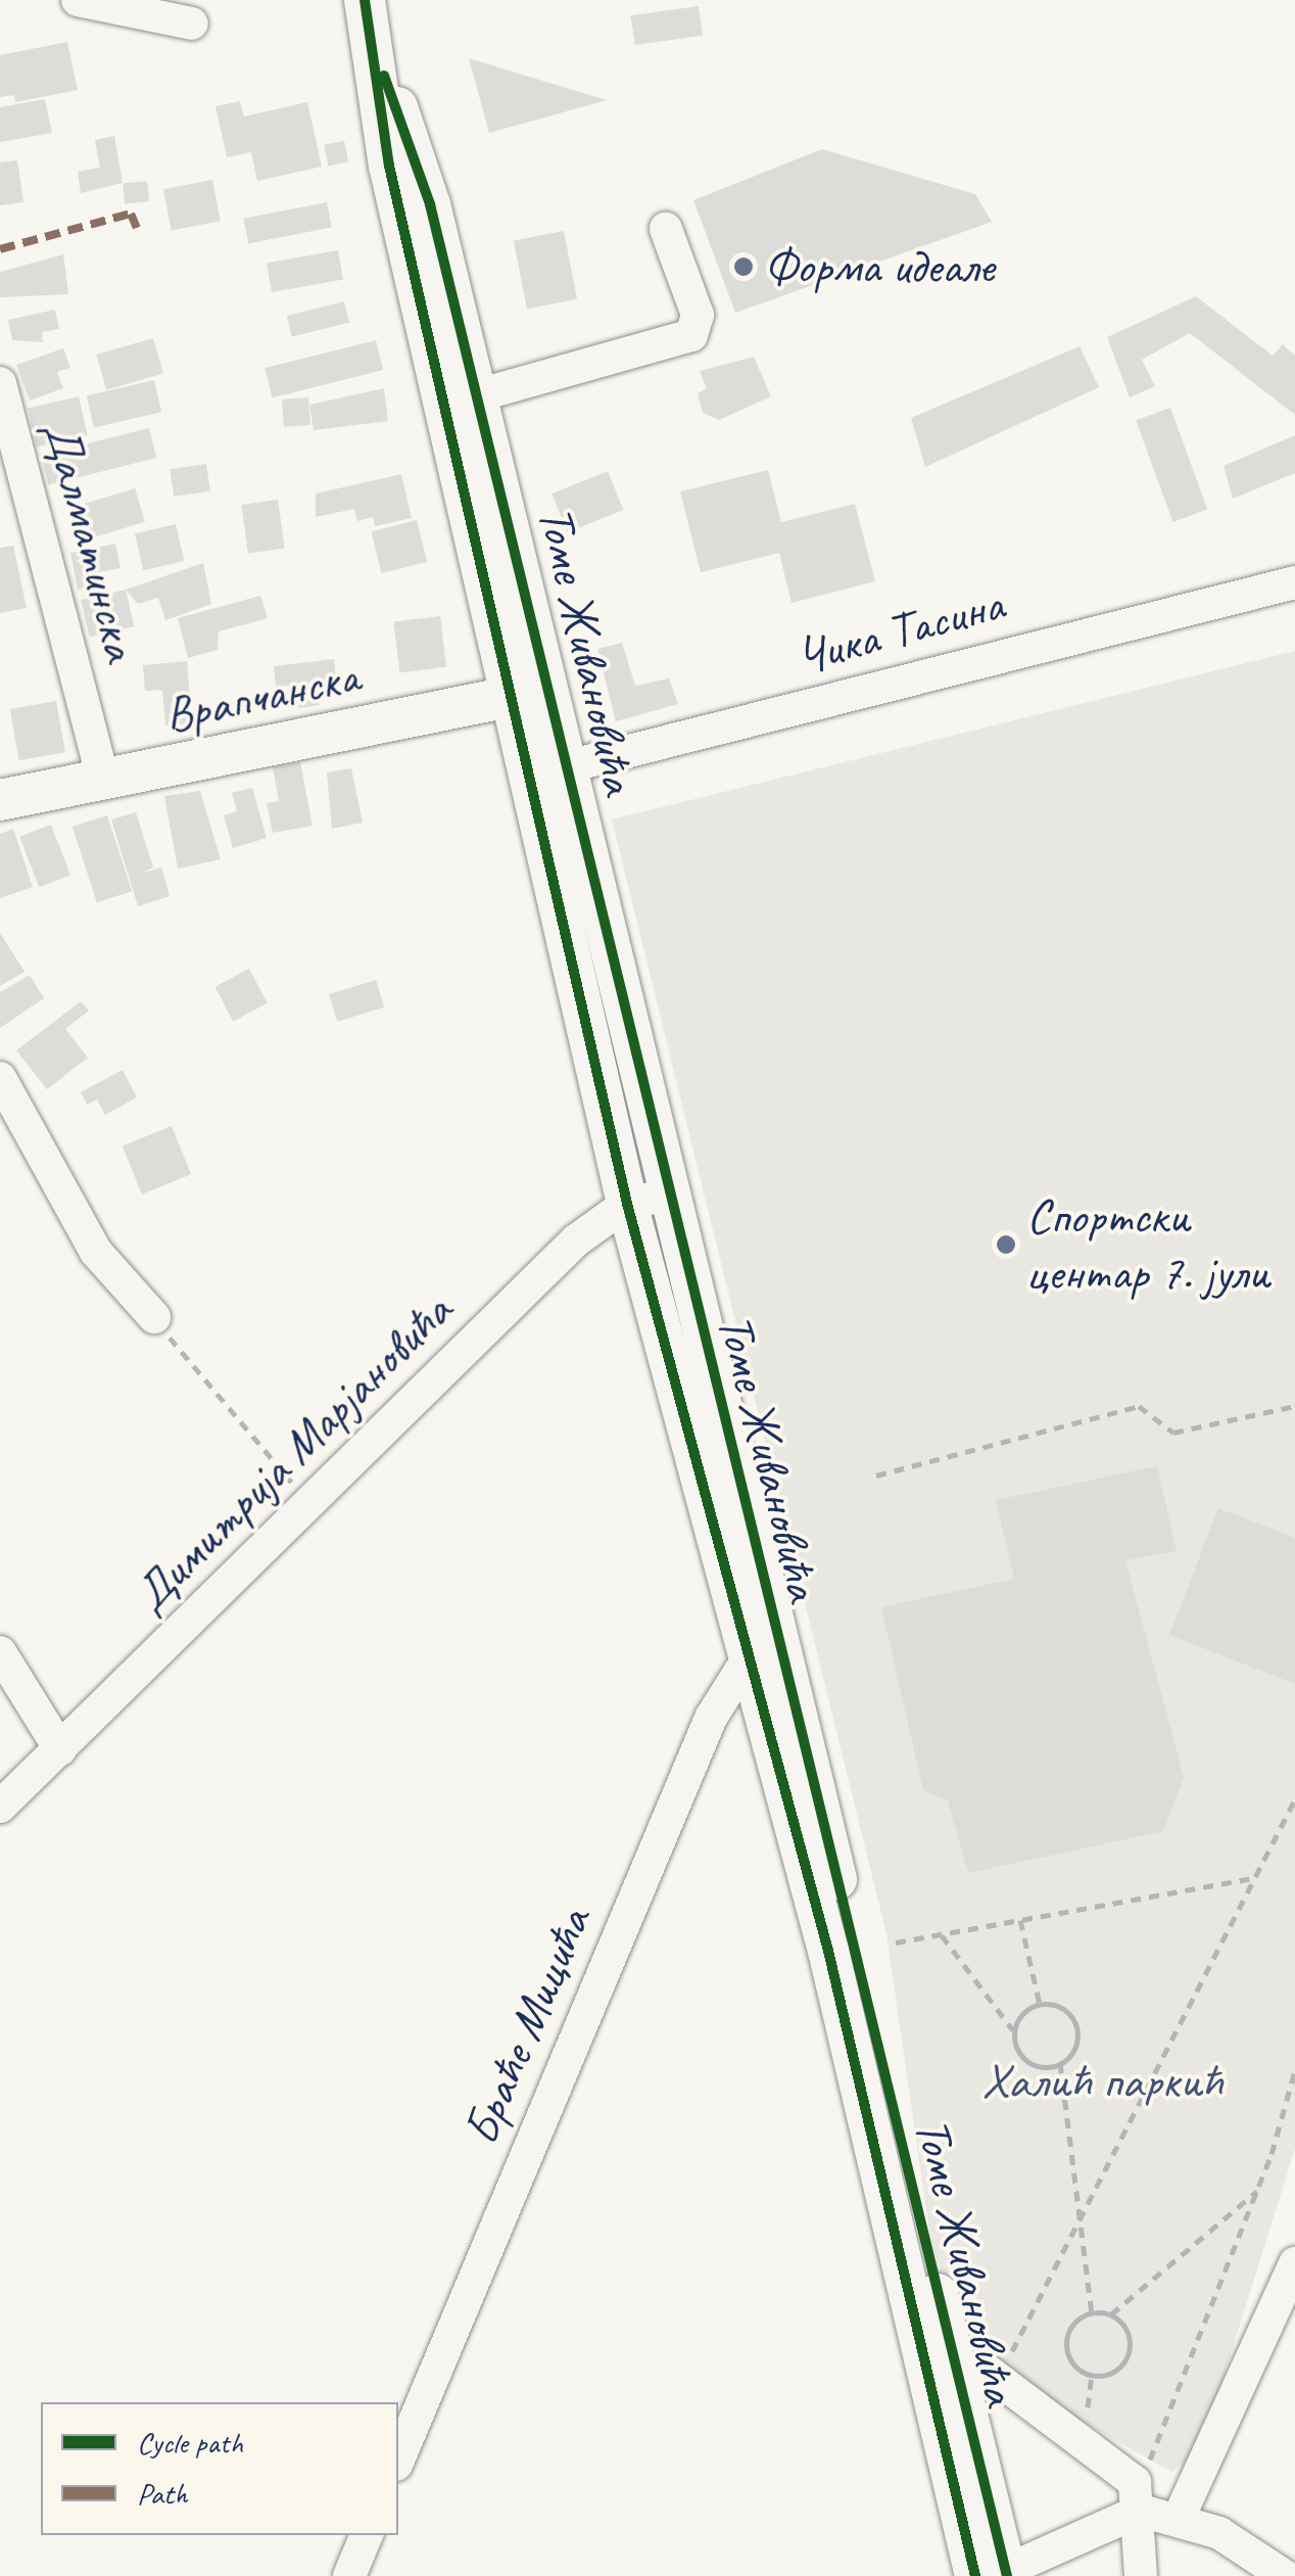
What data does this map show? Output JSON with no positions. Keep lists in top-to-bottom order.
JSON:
{
  "streets": {
    "main road": ["Томе Живановића", "Врапчанска"],
    "street": [
      "Далматинска",
      "Чика Тасина",
      "Димитрија Марјановића",
      "Браће Мицића"
    ]
  },
  "crossings": [
    ["Далматинска", "Врапчанска"],
    ["Чика Тасина", "Томе Живановића"],
    ["Томе Живановића", "Врапчанска"],
    ["Томе Живановића", "Димитрија Марјановића"],
    ["Томе Живановића", "Браће Мицића"]
  ],
  "parks": ["Халић паркић"],
  "places": ["Форма идеале", "Спортски центар 7. јули"],
  "legend": ["Cycle path", "Path"]
}
